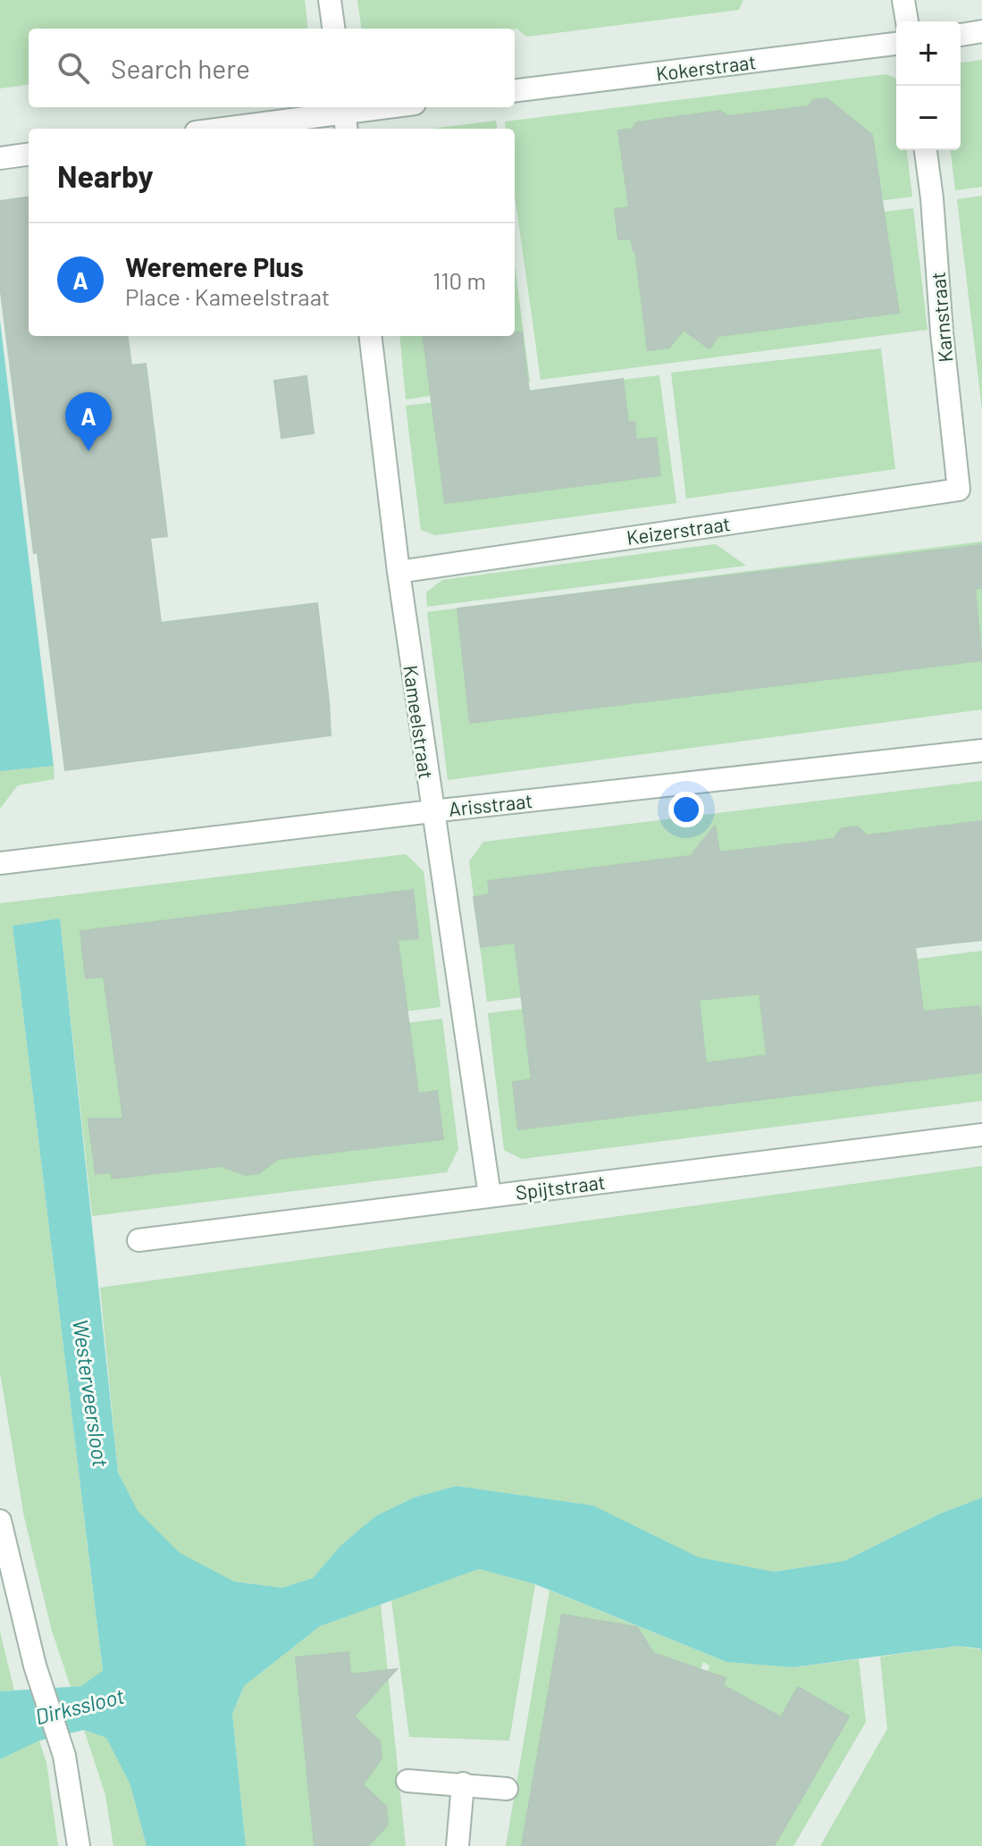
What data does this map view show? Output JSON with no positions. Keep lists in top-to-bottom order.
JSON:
{
  "streets": {
    "street": [
      "Kokerstraat",
      "Karnstraat",
      "Keizerstraat",
      "Kameelstraat",
      "Arisstraat",
      "Spijtstraat"
    ]
  },
  "crossings": [
    ["Karnstraat", "Keizerstraat"],
    ["Keizerstraat", "Kameelstraat"],
    ["Kameelstraat", "Arisstraat"],
    ["Kameelstraat", "Spijtstraat"]
  ],
  "water": ["Westerveersloot", "Dirkssloot"],
  "page": {
    "map_buttons": ["+", "−"],
    "search": "Search here",
    "heading": "Nearby",
    "list": [
      {
        "mark": "A",
        "name": "Weremere Plus",
        "note": "Place · Kameelstraat",
        "value": "110 m"
      }
    ],
    "pins": "A"
  }
}
